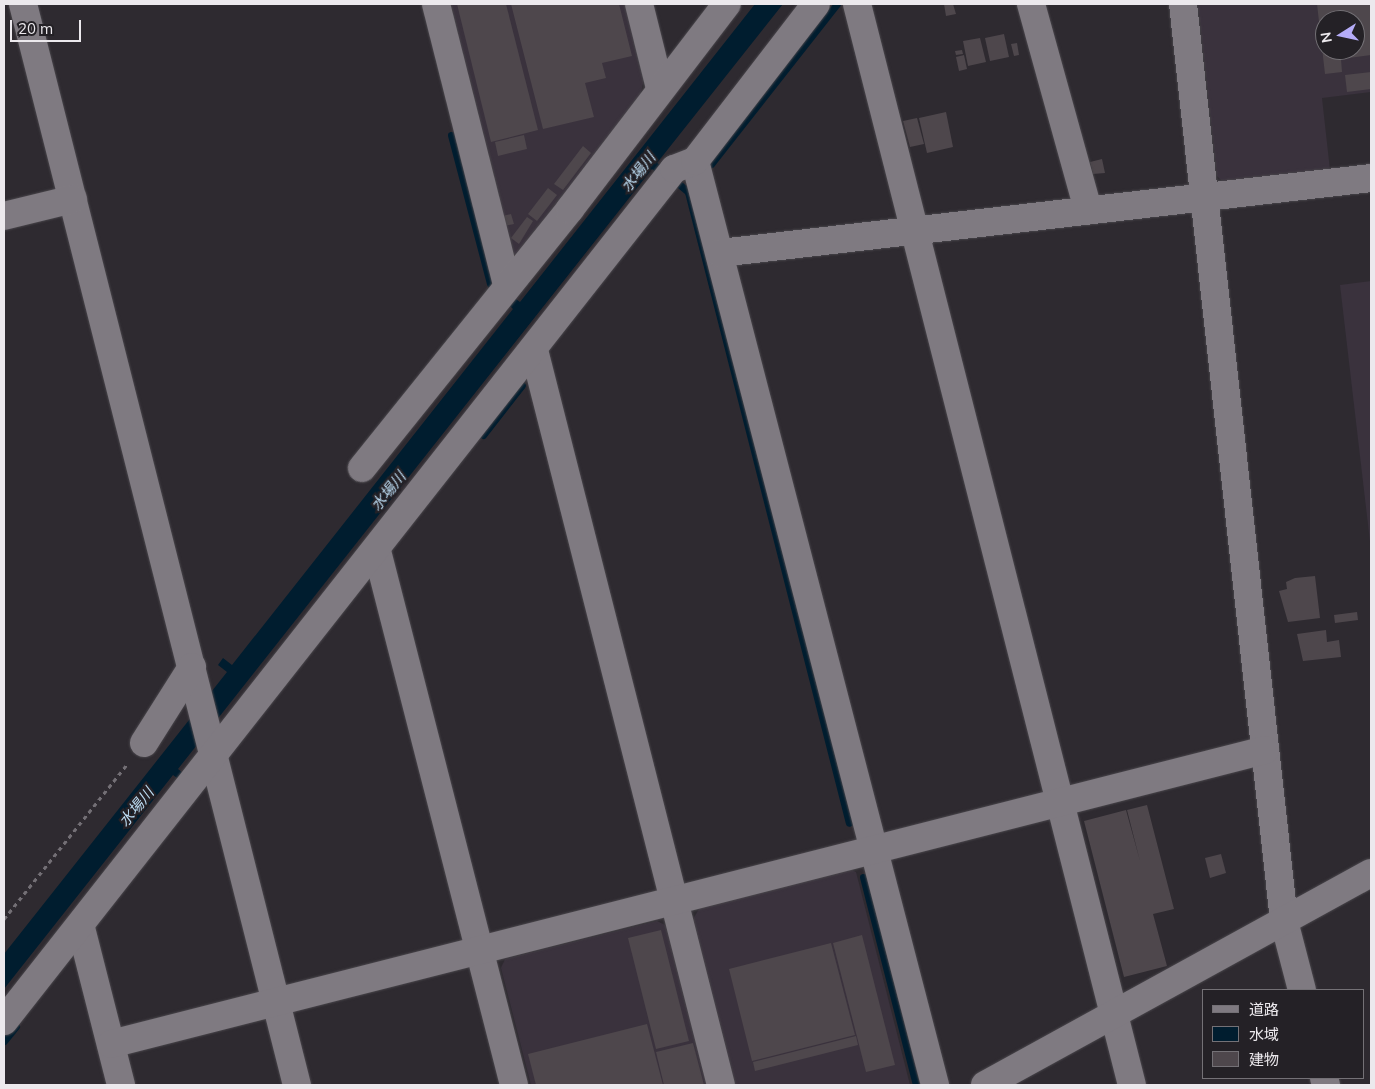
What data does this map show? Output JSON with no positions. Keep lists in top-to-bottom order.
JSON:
{
  "water": ["水場川"],
  "legend": ["道路", "水域", "建物"],
  "scale_bar": "20 m",
  "north": "left"
}
